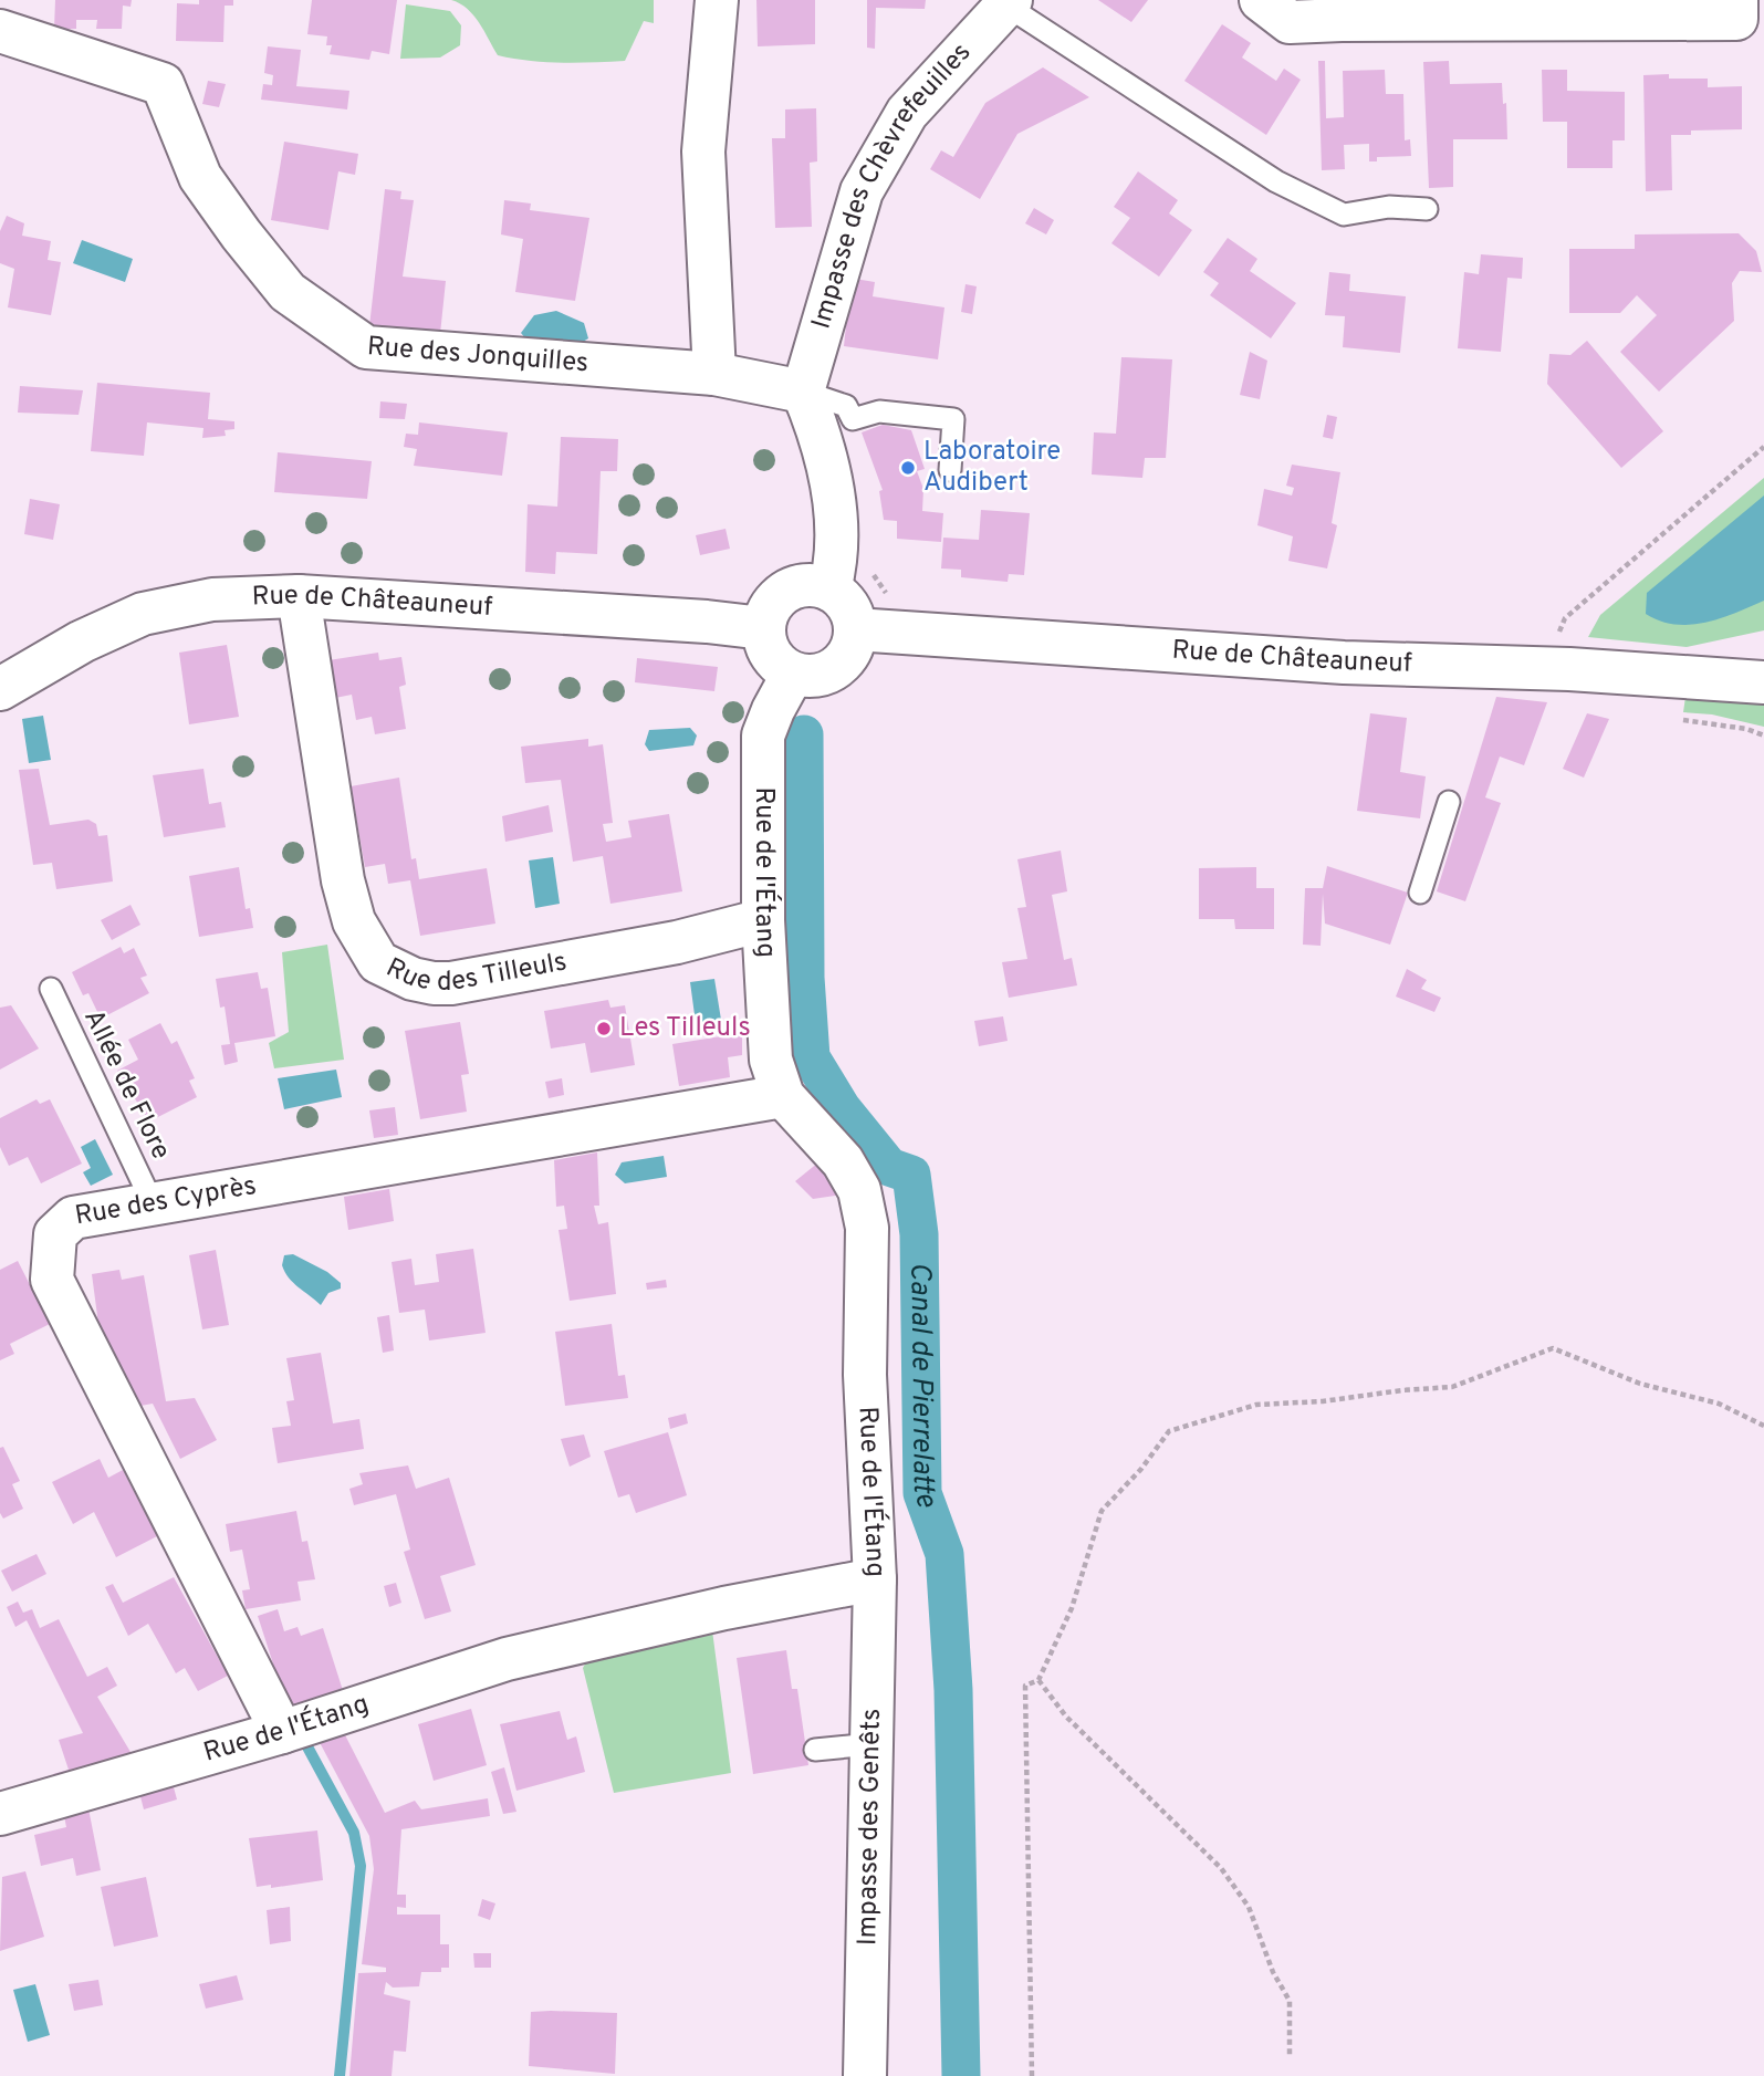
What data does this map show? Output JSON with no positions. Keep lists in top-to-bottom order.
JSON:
{
  "streets": {
    "street": [
      "Impasse des Chèvrefeuilles",
      "Rue des Jonquilles",
      "Rue de Châteauneuf",
      "Rue de l'Étang",
      "Rue des Tilleuls",
      "Rue des Cyprès",
      "Impasse des Genêts"
    ],
    "lane": ["Allée de Flore"]
  },
  "crossings": [
    ["Impasse des Chèvrefeuilles", "Rue des Jonquilles"],
    ["Rue de Châteauneuf", "Rue de l'Étang"],
    ["Rue de Châteauneuf", "Rue des Tilleuls"],
    ["Rue de l'Étang", "Rue des Tilleuls"],
    ["Rue de l'Étang", "Rue des Cyprès"],
    ["Rue de l'Étang", "Impasse des Genêts"],
    ["Allée de Flore", "Rue des Cyprès"]
  ],
  "water": ["Canal de Pierrelatte"],
  "places": ["Laboratoire Audibert", "Les Tilleuls"]
}
